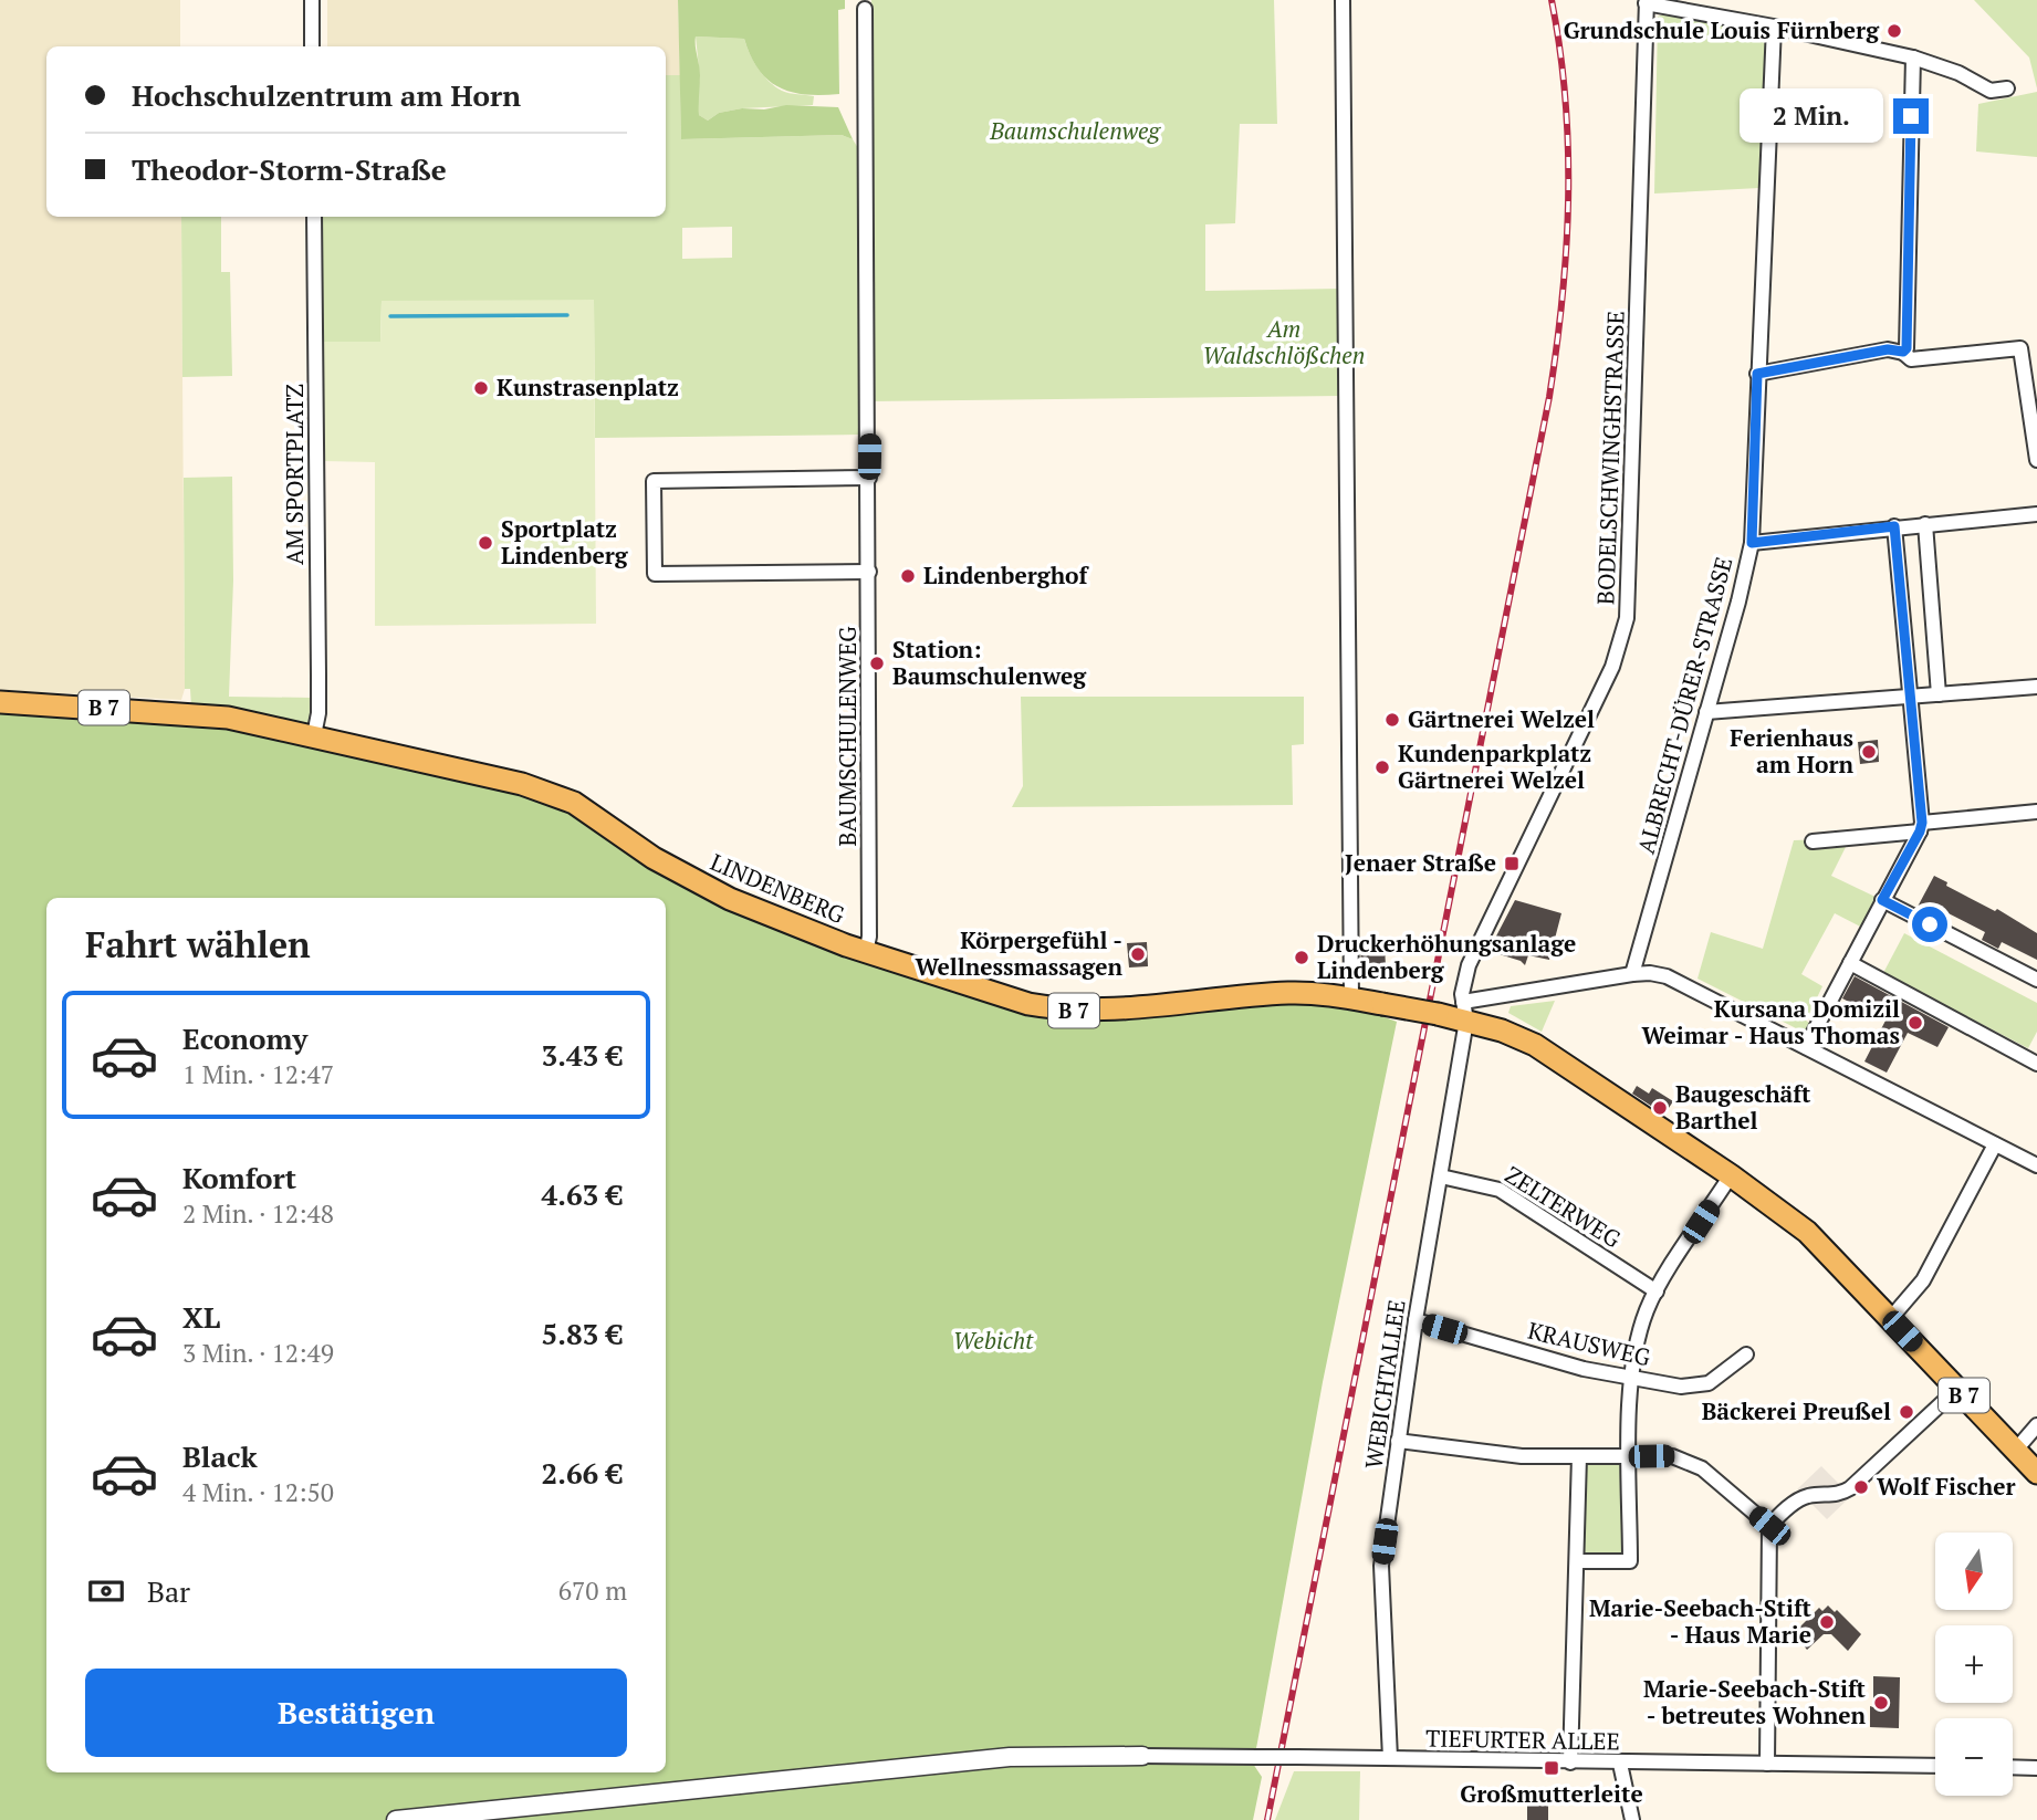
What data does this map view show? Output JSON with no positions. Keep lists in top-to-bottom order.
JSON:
{
  "streets": {
    "main road": ["B 7", "LINDENBERG"],
    "street": [
      "BODELSCHWINGHSTRASSE",
      "AM SPORTPLATZ",
      "ALBRECHT-DÜRER-STRASSE",
      "BAUMSCHULENWEG",
      "ZELTERWEG",
      "KRAUSWEG",
      "WEBICHTALLEE",
      "TIEFURTER ALLEE"
    ]
  },
  "crossings": [
    ["BODELSCHWINGHSTRASSE", "B 7"],
    ["BODELSCHWINGHSTRASSE", "WEBICHTALLEE"],
    ["AM SPORTPLATZ", "LINDENBERG"],
    ["B 7", "LINDENBERG"],
    ["B 7", "WEBICHTALLEE"],
    ["BAUMSCHULENWEG", "LINDENBERG"],
    ["ZELTERWEG", "WEBICHTALLEE"],
    ["KRAUSWEG", "WEBICHTALLEE"],
    ["WEBICHTALLEE", "TIEFURTER ALLEE"]
  ],
  "parks": ["Baumschulenweg", "Am Waldschlößchen", "Webicht"],
  "places": {
    "other": [
      "Grundschule Louis Fürnberg",
      "Kunstrasenplatz",
      "Sportplatz Lindenberg",
      "Lindenberghof",
      "Station: Baumschulenweg",
      "Gärtnerei Welzel",
      "Ferienhaus am Horn",
      "Kundenparkplatz Gärtnerei Welzel",
      "Körpergefühl - Wellnessmassagen",
      "Druckerhöhungsanlage Lindenberg",
      "Kursana Domizil Weimar - Haus Thomas",
      "Baugeschäft Barthel",
      "Bäckerei Preußel",
      "Wolf Fischer",
      "Marie-Seebach-Stift - Haus Marie",
      "Marie-Seebach-Stift - betreutes Wohnen"
    ],
    "transit": ["Jenaer Straße", "Großmutterleite"]
  },
  "north": "bottom",
  "page": {
    "banner": ["Hochschulzentrum am Horn", "Theodor-Storm-Straße"],
    "bubble": "2 Min.",
    "heading": "Fahrt wählen",
    "list": [
      {
        "name": "Economy",
        "note": "1 Min. · 12:47",
        "value": "3.43 €"
      },
      {
        "name": "Komfort",
        "note": "2 Min. · 12:48",
        "value": "4.63 €"
      },
      {
        "name": "XL",
        "note": "3 Min. · 12:49",
        "value": "5.83 €"
      },
      {
        "name": "Black",
        "note": "4 Min. · 12:50",
        "value": "2.66 €"
      }
    ],
    "map_buttons": ["+", "−"],
    "pay": ["Bar", "670 m"],
    "buttons": "Bestätigen"
  }
}
